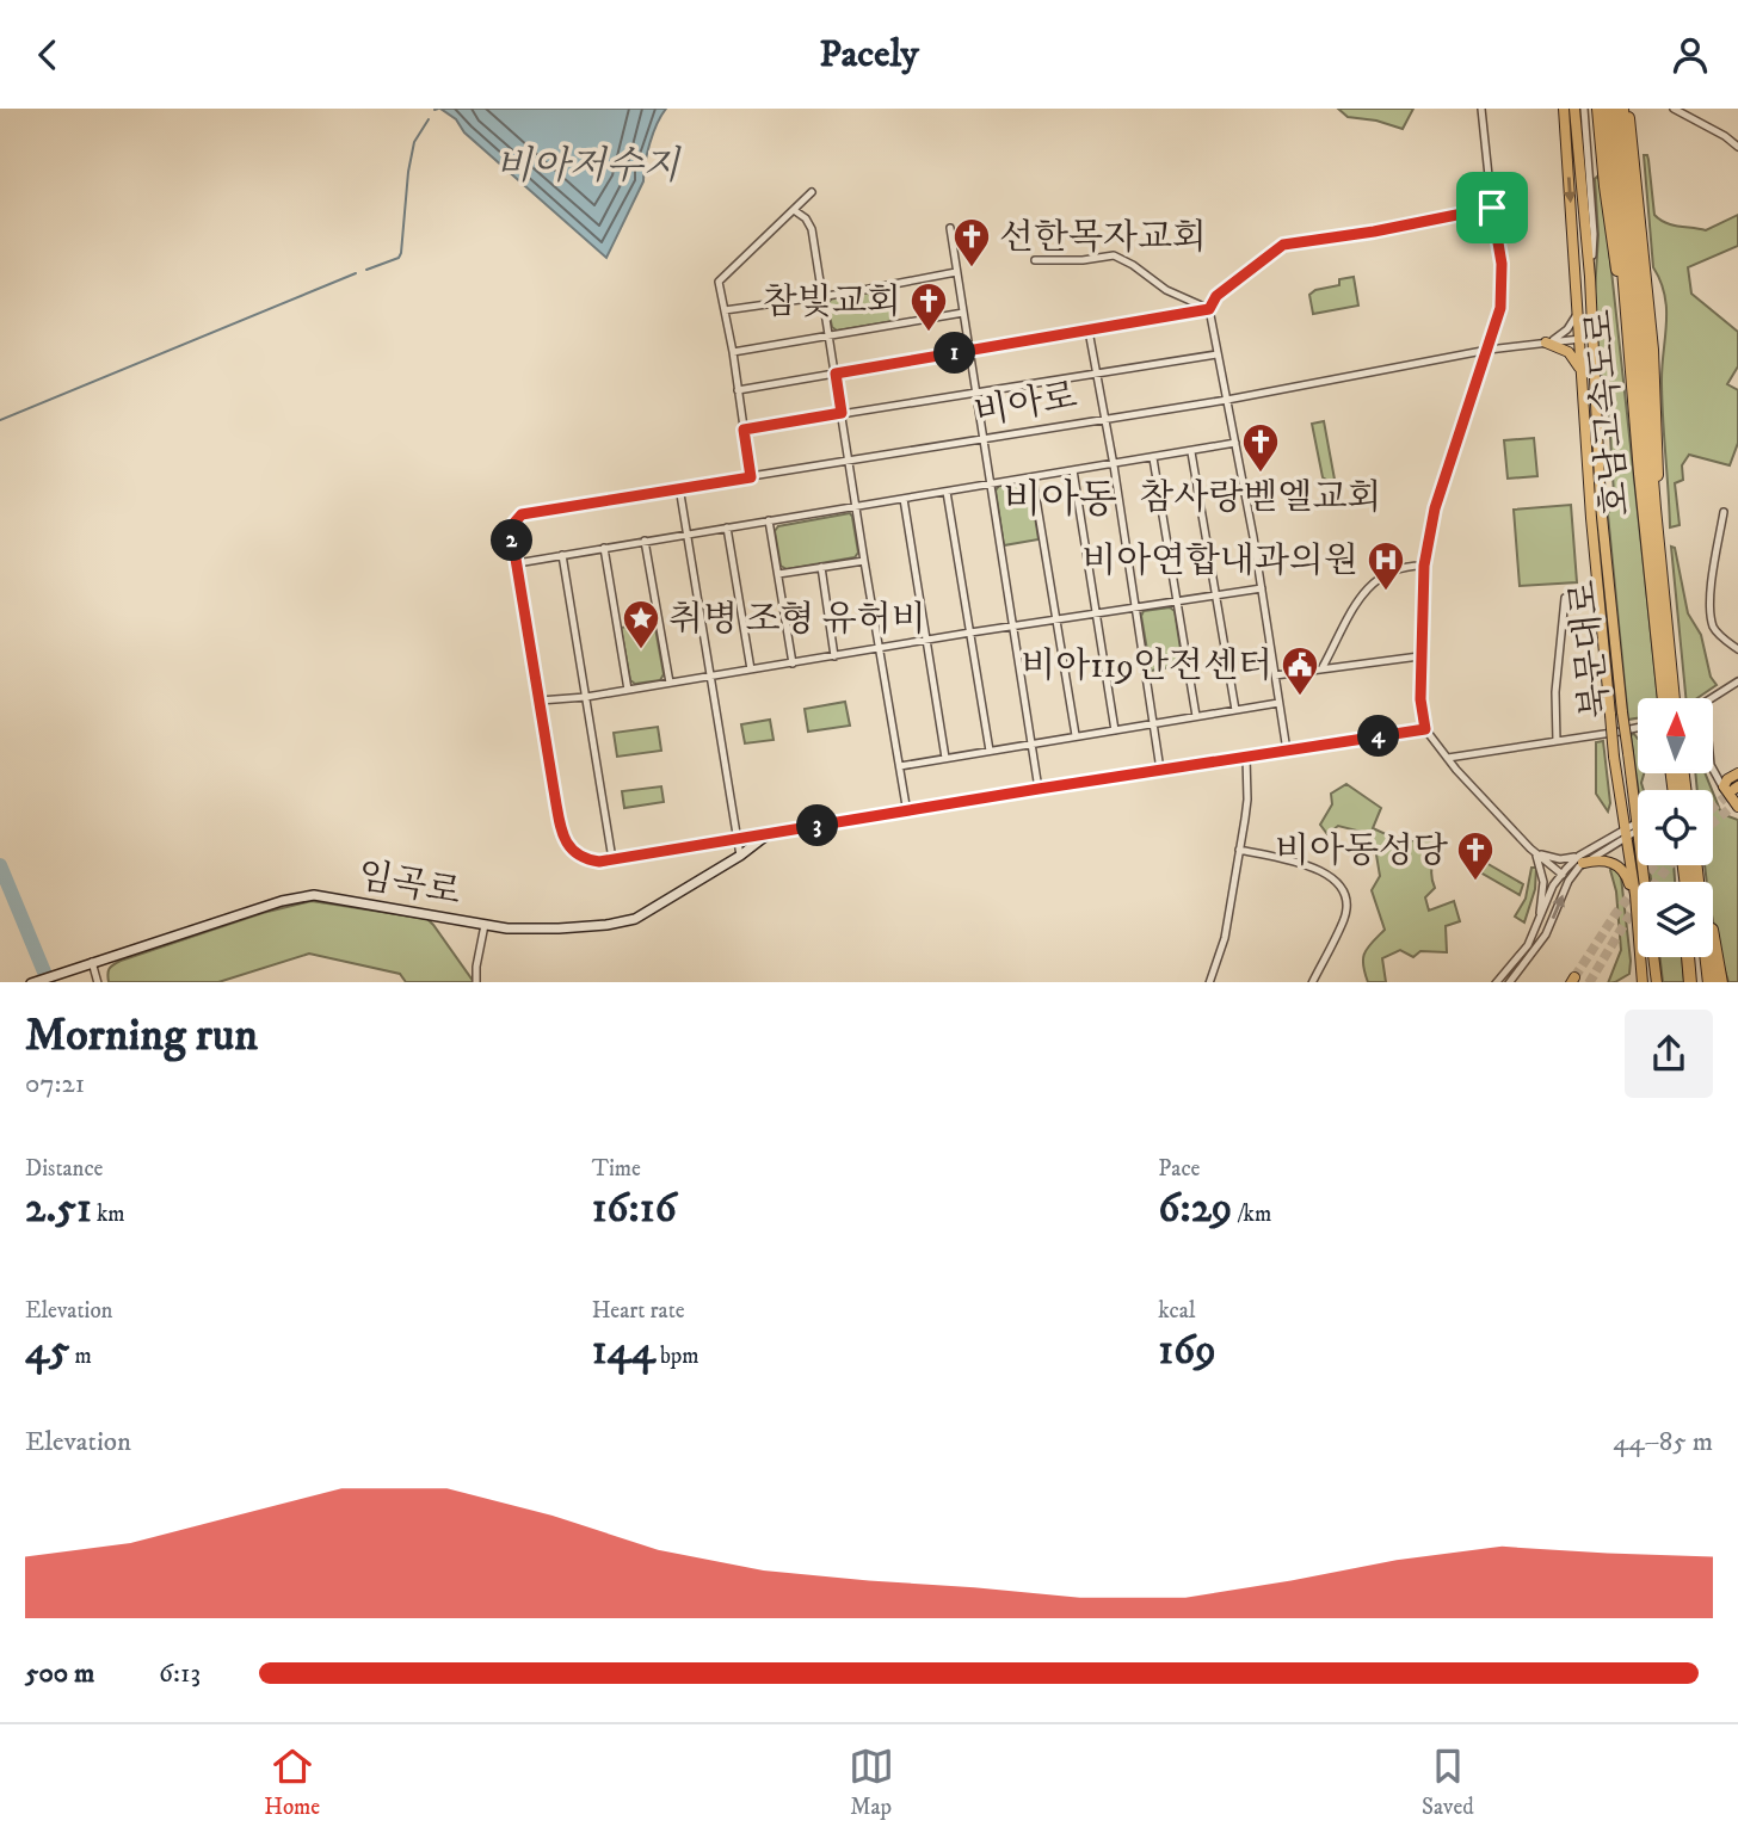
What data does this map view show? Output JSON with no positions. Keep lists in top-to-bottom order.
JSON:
{
  "streets": {
    "highway": ["호남고속도로"],
    "main road": ["북문대로", "임곡로"],
    "street": ["비아로"]
  },
  "crossings": [
    ["비아로", "북문대로"],
    ["비아로", "임곡로"]
  ],
  "districts": ["비아동"],
  "water": ["비아저수지"],
  "places": {
    "church": [
      "선한목자교회",
      "참빛교회",
      "참사랑벧엘교회",
      "비아동성당"
    ],
    "hospital": ["비아연합내과의원"],
    "place": ["취병 조형 유허비"],
    "public building": ["비아119안전센터"]
  },
  "north": "top",
  "page": {
    "header": "Pacely",
    "pins": [
      "1",
      "2",
      "4",
      "3"
    ],
    "heading": ["Morning run", "07:21"],
    "stats": [
      ["Distance", "2.51 km"],
      ["Time", "16:16"],
      ["Pace", "6:29 /km"],
      ["Elevation", "45 m"],
      ["Heart rate", "144 bpm"],
      ["kcal", "169"]
    ],
    "chart": ["Elevation", "44–85 m"],
    "list": [
      {
        "name": "500 m",
        "note": "6:13"
      }
    ],
    "tabs": ["Home", "Map", "Saved"]
  }
}
